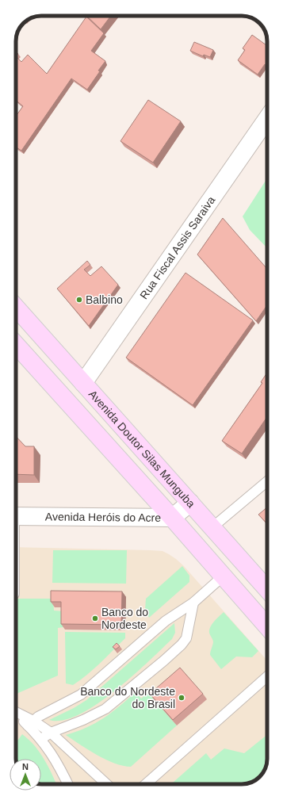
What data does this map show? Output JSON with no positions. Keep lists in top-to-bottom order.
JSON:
{
  "streets": {
    "main road": ["Avenida Doutor Silas Munguba"],
    "street": ["Rua Fiscal Assis Saraiva", "Avenida Heróis do Acre"]
  },
  "crossings": [
    ["Rua Fiscal Assis Saraiva", "Avenida Doutor Silas Munguba"],
    ["Avenida Doutor Silas Munguba", "Avenida Heróis do Acre"]
  ],
  "places": ["Balbino", "Banco do Nordeste", "Banco do Nordeste do Brasil"],
  "north": "top"
}
